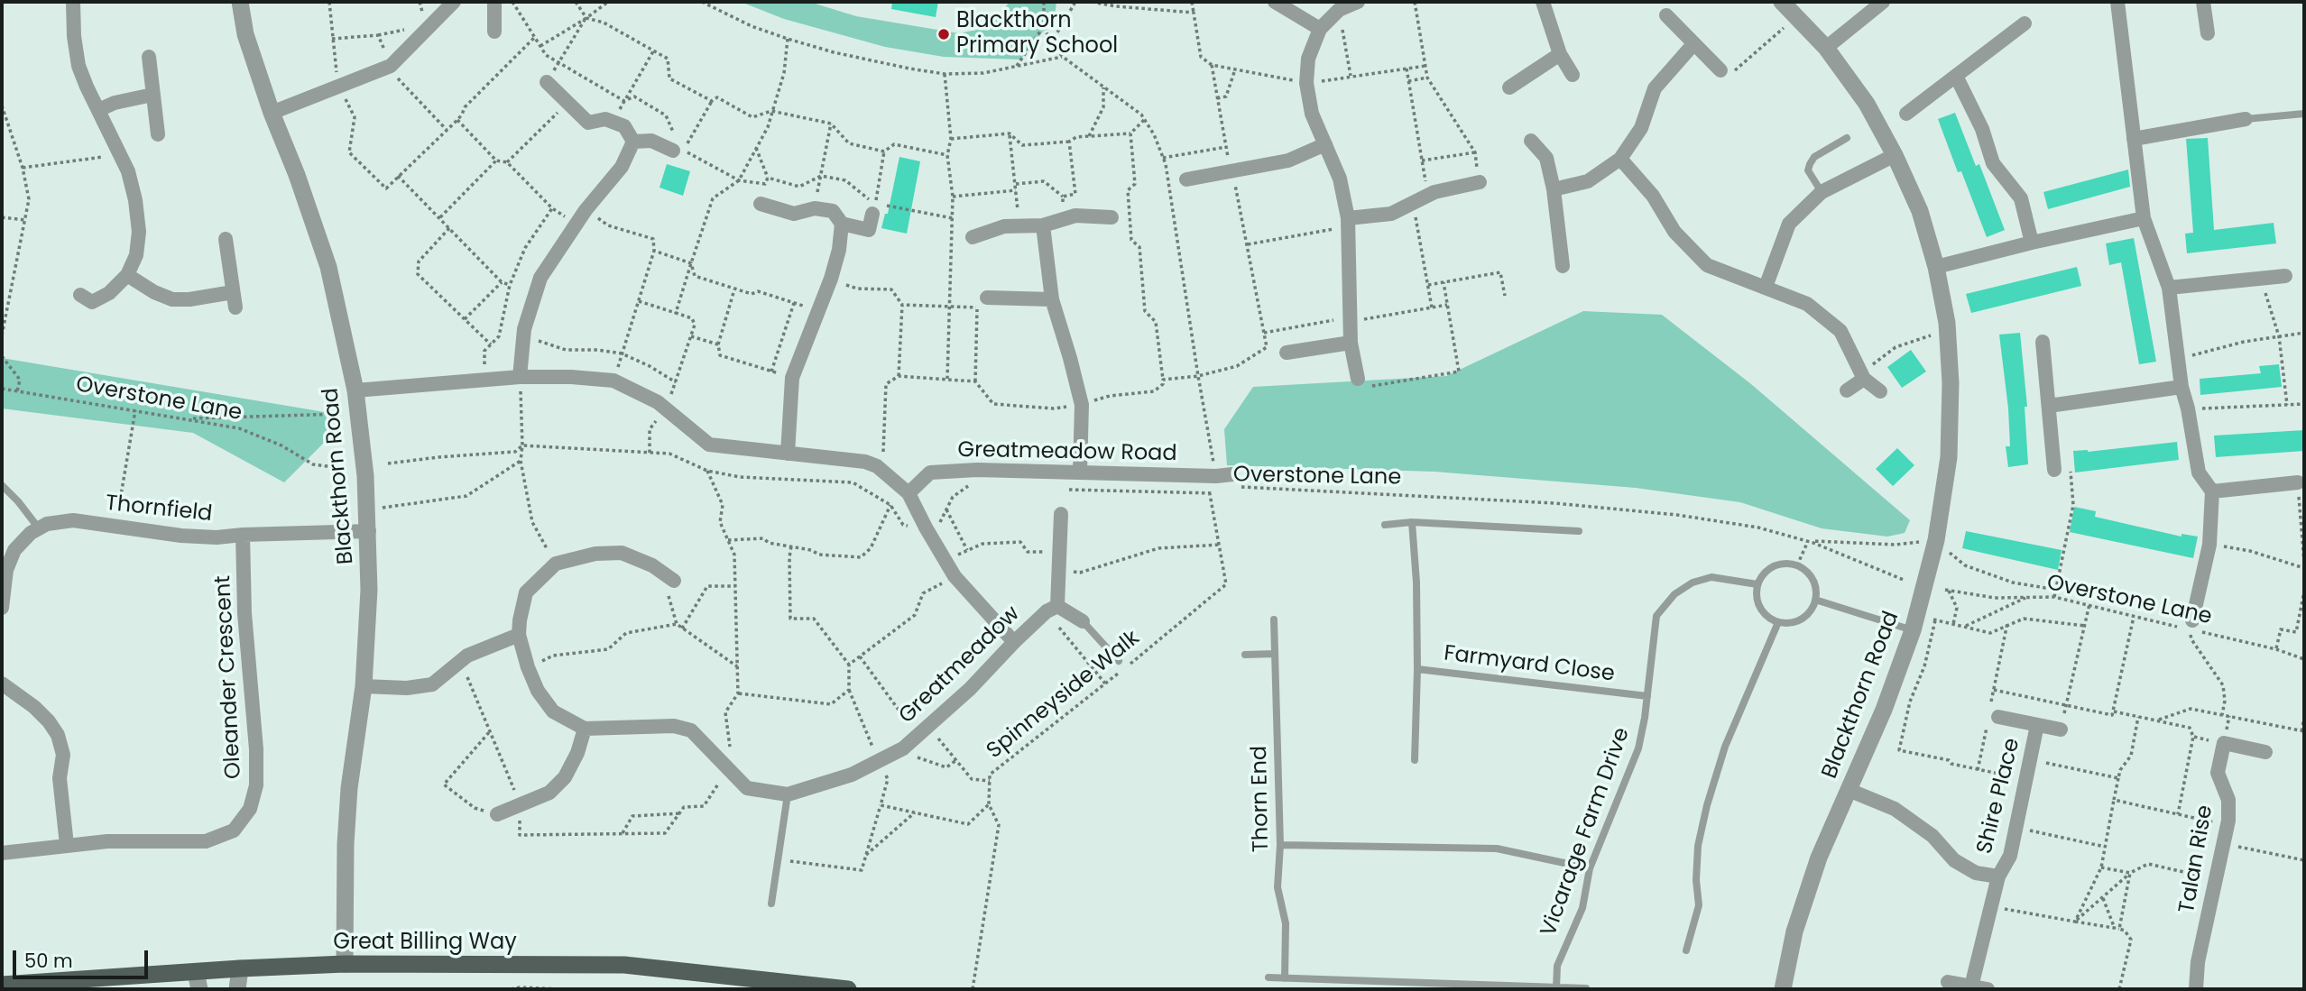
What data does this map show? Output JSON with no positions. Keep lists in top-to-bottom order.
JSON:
{
  "streets": {
    "main road": ["Great Billing Way"],
    "street": [
      "Greatmeadow Road",
      "Blackthorn Road",
      "Thornfield",
      "Greatmeadow",
      "Oleander Crescent",
      "Shire Place",
      "Talan Rise"
    ],
    "lane": ["Farmyard Close", "Thorn End", "Vicarage Farm Drive"],
    "path": ["Overstone Lane", "Spinneyside Walk"]
  },
  "crossings": [
    ["Overstone Lane", "Greatmeadow Road"],
    ["Overstone Lane", "Spinneyside Walk"],
    ["Blackthorn Road", "Thornfield"],
    ["Blackthorn Road", "Shire Place"],
    ["Blackthorn Road", "Great Billing Way"],
    ["Thornfield", "Oleander Crescent"],
    ["Farmyard Close", "Vicarage Farm Drive"]
  ],
  "places": ["Blackthorn Primary School"],
  "scale_bar": "50 m"
}
